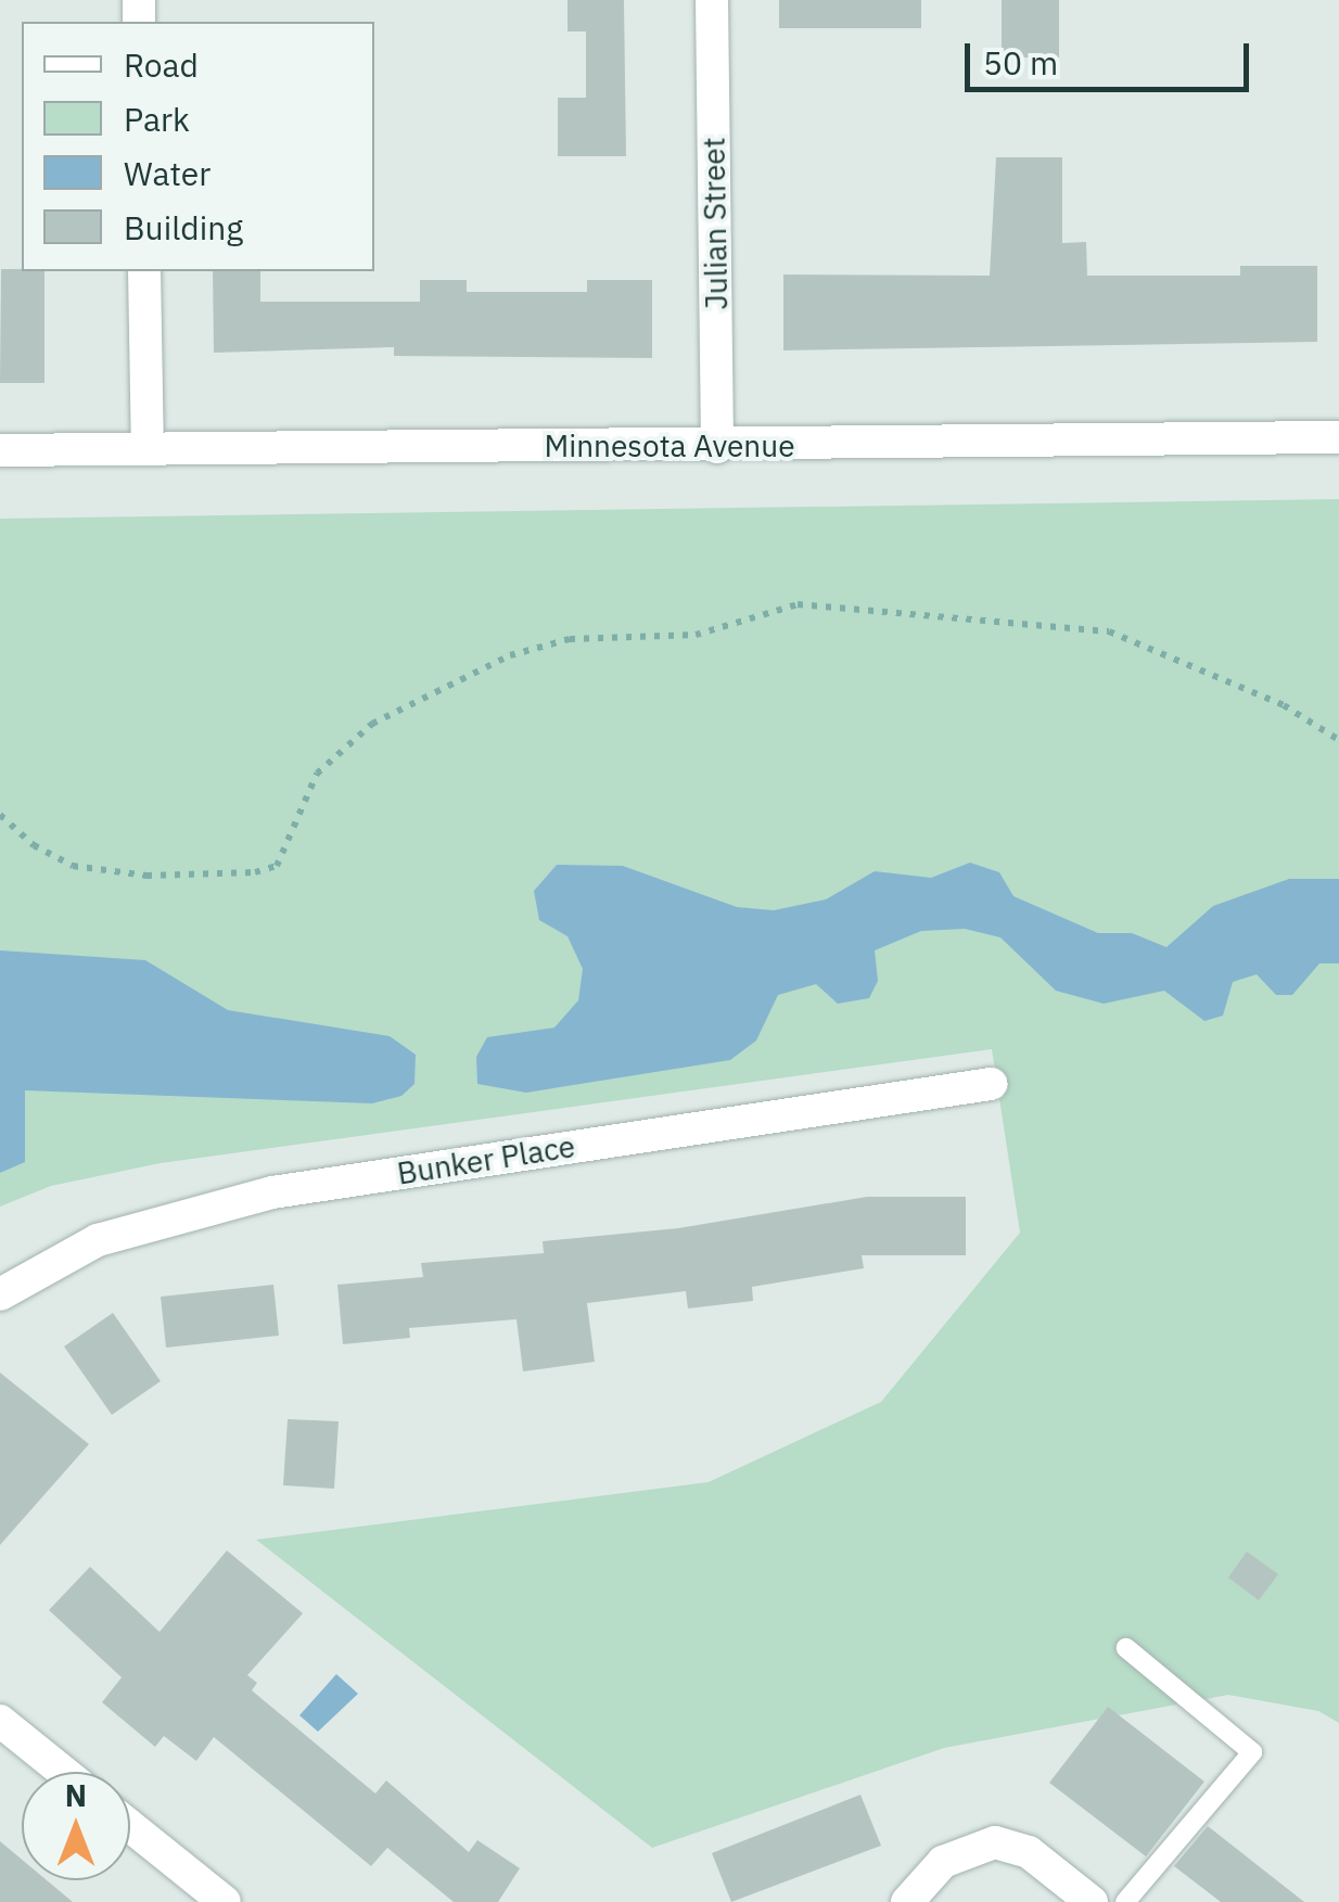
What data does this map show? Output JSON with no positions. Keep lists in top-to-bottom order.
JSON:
{
  "streets": {
    "street": ["Julian Street", "Minnesota Avenue", "Bunker Place"]
  },
  "crossings": [
    ["Julian Street", "Minnesota Avenue"]
  ],
  "legend": [
    "Road",
    "Park",
    "Water",
    "Building"
  ],
  "scale_bar": "50 m",
  "north": "top"
}
